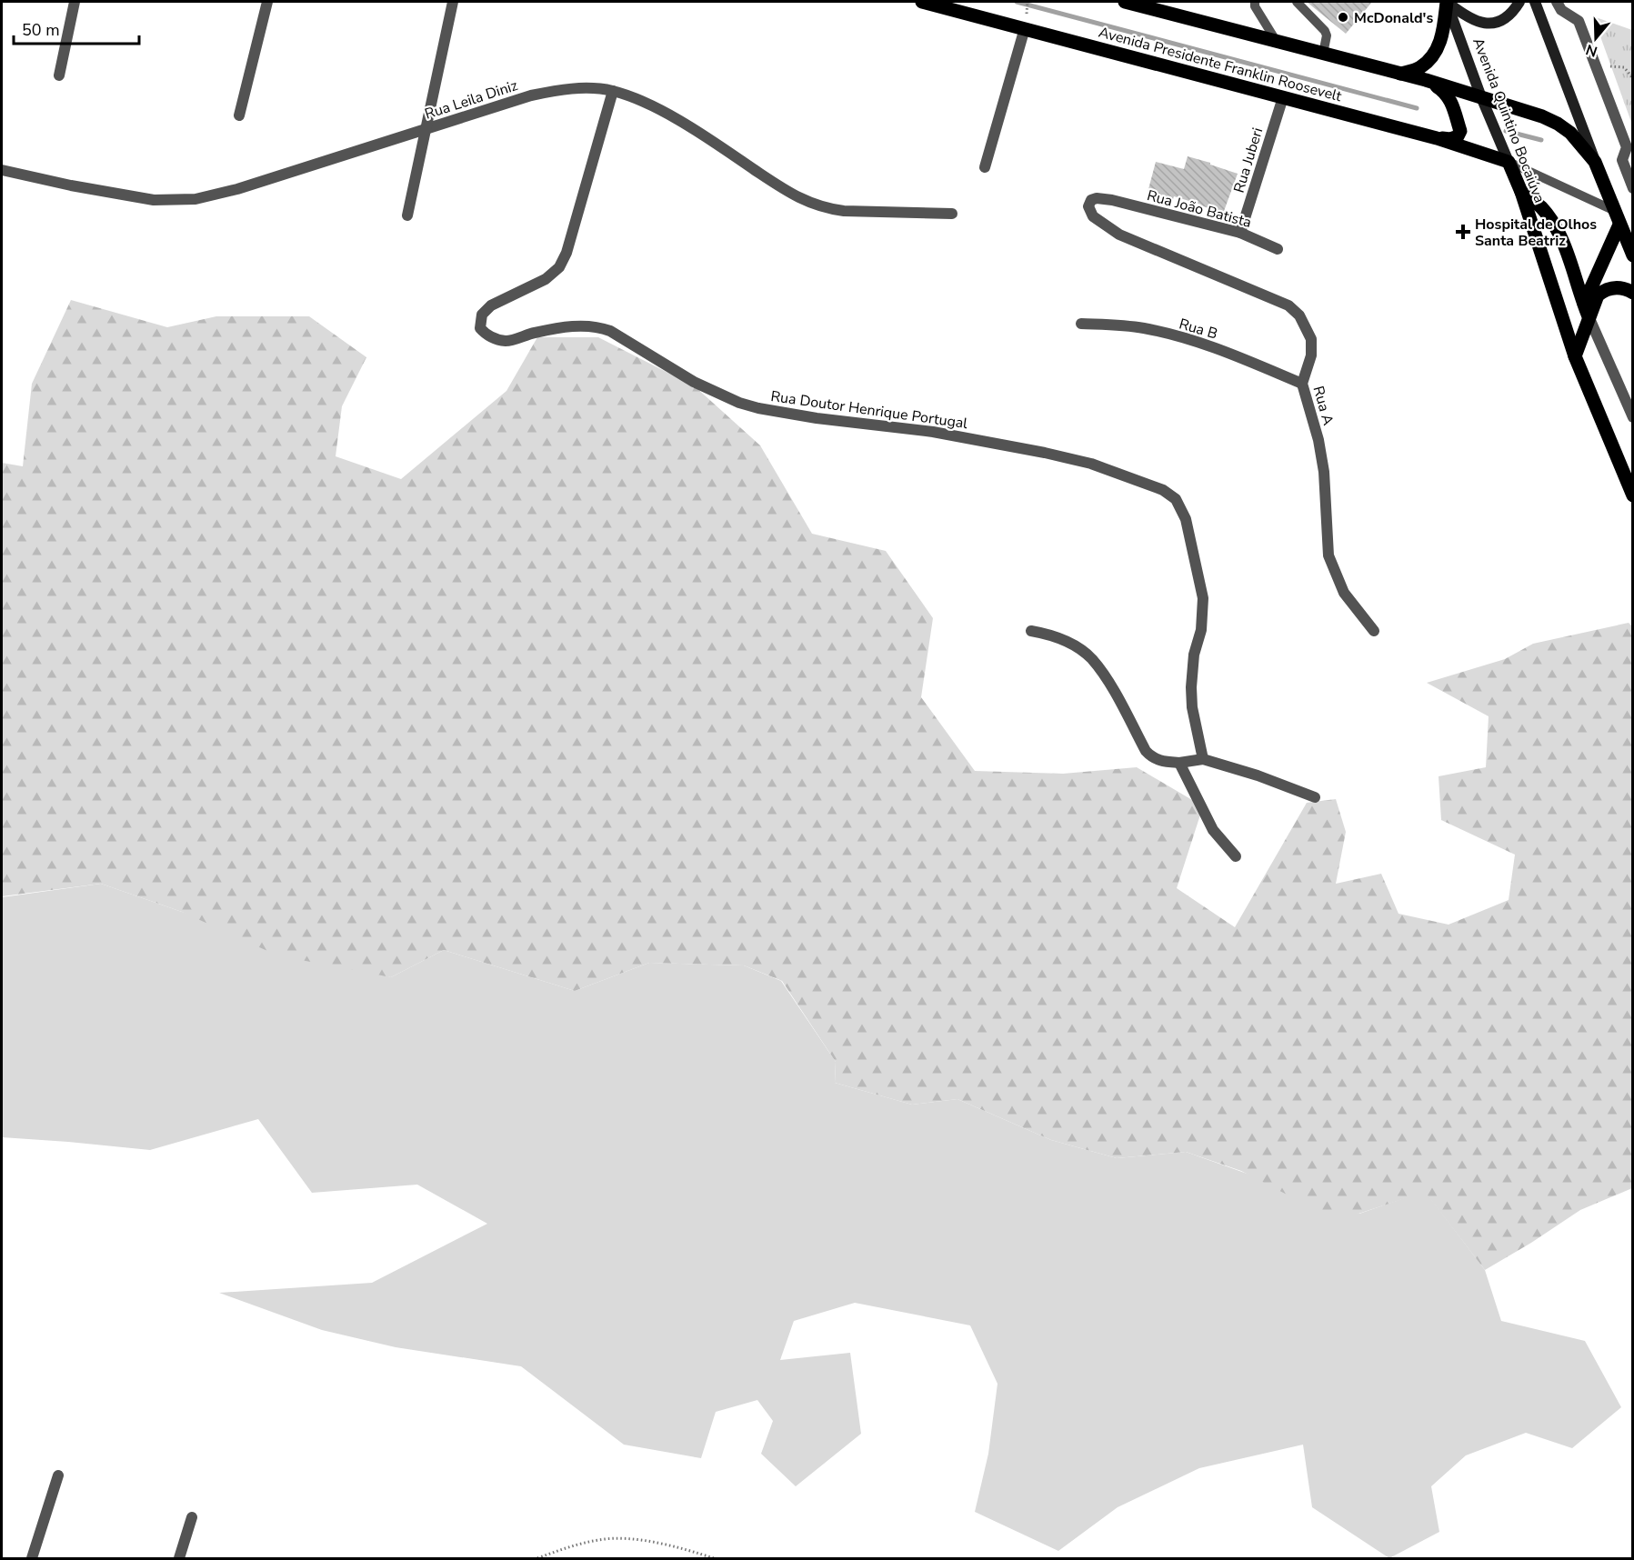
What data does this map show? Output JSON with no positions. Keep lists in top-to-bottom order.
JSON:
{
  "streets": {
    "main road": ["Avenida Presidente Franklin Roosevelt", "Avenida Quintino Bocaiúva"],
    "street": [
      "Rua Leila Diniz",
      "Rua Juberi",
      "Rua João Batista",
      "Rua B",
      "Rua A",
      "Rua Doutor Henrique Portugal"
    ]
  },
  "crossings": [
    ["Avenida Presidente Franklin Roosevelt", "Avenida Quintino Bocaiúva"],
    ["Avenida Presidente Franklin Roosevelt", "Rua Juberi"],
    ["Rua Leila Diniz", "Rua Doutor Henrique Portugal"],
    ["Rua Juberi", "Rua João Batista"],
    ["Rua João Batista", "Rua A"],
    ["Rua B", "Rua A"]
  ],
  "places": {
    "other": ["McDonald's"],
    "health": ["Hospital de Olhos Santa Beatriz"]
  },
  "scale_bar": "50 m",
  "north": "bottom"
}
